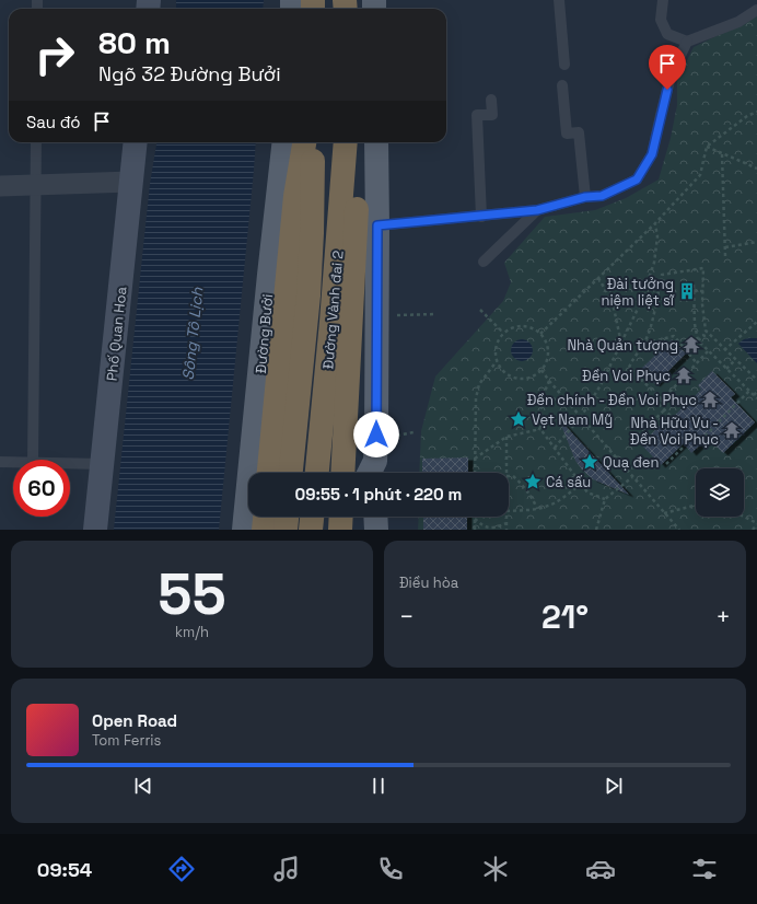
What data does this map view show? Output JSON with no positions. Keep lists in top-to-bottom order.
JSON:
{
  "streets": {
    "highway": ["Đường Vành đai 2"],
    "main road": ["Phố Quan Hoa", "Đường Bưởi"]
  },
  "water": ["Sông Tô Lịch"],
  "places": {
    "building": ["Đài tưởng niệm liệt sĩ"],
    "temple": [
      "Nhà Quản tượng",
      "Đền Voi Phục",
      "Đền chính - Đền Voi Phục",
      "Nhà Hữu Vu - Đền Voi Phục"
    ],
    "place": ["Vẹt Nam Mỹ", "Quạ đen", "Cá sấu"]
  },
  "page": {
    "turn": ["80 m", "Ngõ 32 Đường Bưởi"],
    "then": "Sau đó",
    "limit": "60",
    "trip": "09:55 · 1 phút · 220 m",
    "tile": [
      ["55", "km/h"],
      "Điều hòa"
    ],
    "heat": ["−", "21°", "+"],
    "song": ["Open Road", "Tom Ferris"],
    "tabs": "09:54"
  }
}
